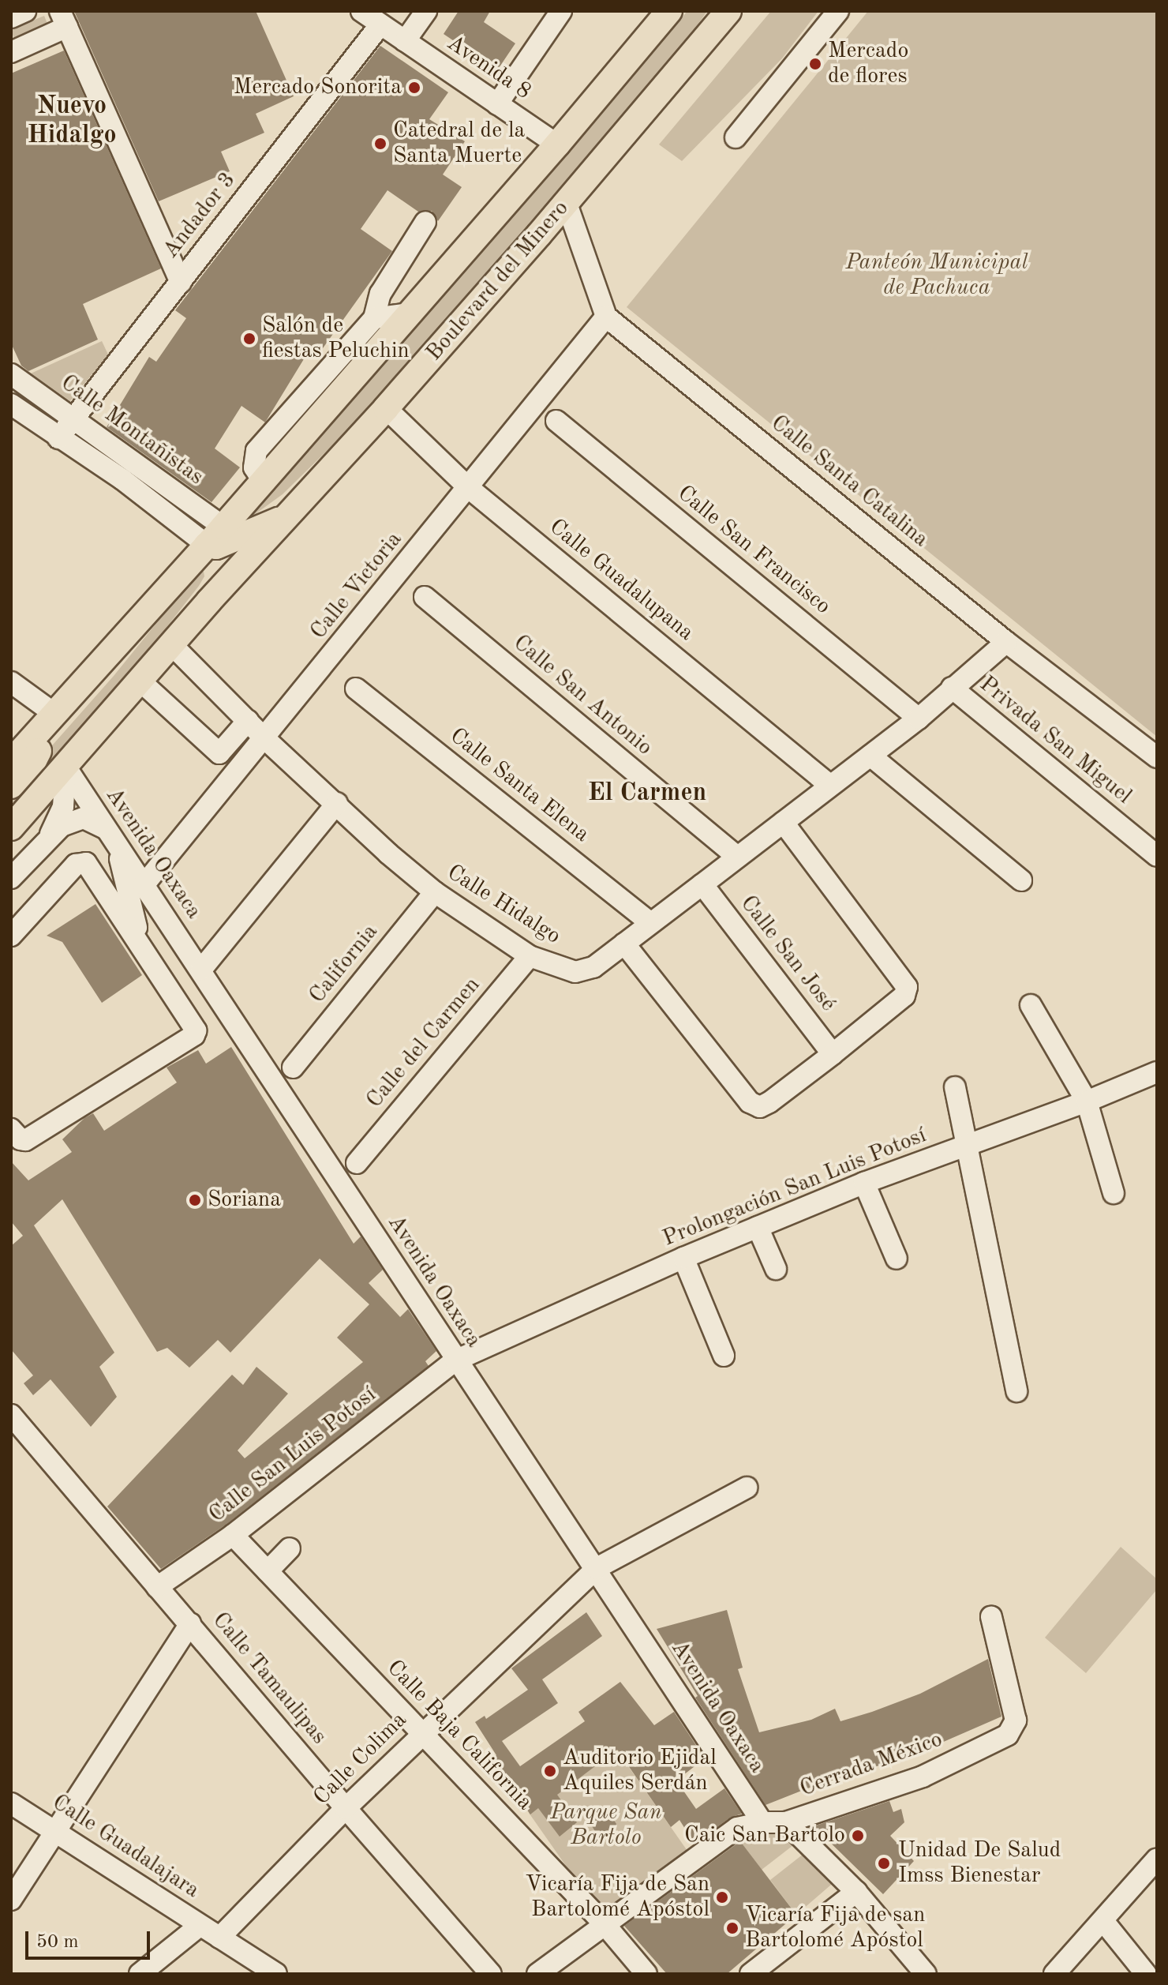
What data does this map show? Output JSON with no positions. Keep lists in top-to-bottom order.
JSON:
{
  "streets": {
    "main road": ["Boulevard del Minero"],
    "street": [
      "Avenida 8",
      "Andador 3",
      "Calle Montañistas",
      "Calle Santa Catalina",
      "Calle San Francisco",
      "Calle Guadalupana",
      "Calle Victoria",
      "Calle San Antonio",
      "Privada San Miguel",
      "Calle Santa Elena",
      "Avenida Oaxaca",
      "Calle Hidalgo",
      "Calle San José",
      "California",
      "Calle del Carmen",
      "Prolongación San Luis Potosí",
      "Calle San Luis Potosí",
      "Calle Tamaulipas",
      "Calle Baja California",
      "Calle Colima",
      "Cerrada México",
      "Calle Guadalajara"
    ]
  },
  "crossings": [
    ["Avenida 8", "Andador 3"],
    ["Avenida 8", "Boulevard del Minero"],
    ["Andador 3", "Calle Montañistas"],
    ["Boulevard del Minero", "Calle Montañistas"],
    ["Boulevard del Minero", "Calle Guadalupana"],
    ["Boulevard del Minero", "Avenida Oaxaca"],
    ["Boulevard del Minero", "Calle Hidalgo"],
    ["Calle Santa Catalina", "Calle Victoria"],
    ["Calle Guadalupana", "Calle Victoria"],
    ["Calle Guadalupana", "Calle Hidalgo"],
    ["Calle Victoria", "Avenida Oaxaca"],
    ["Calle Victoria", "Calle Hidalgo"],
    ["Calle San Antonio", "Calle Hidalgo"],
    ["Calle Santa Elena", "Calle Hidalgo"],
    ["Avenida Oaxaca", "Prolongación San Luis Potosí"],
    ["Avenida Oaxaca", "Calle San Luis Potosí"],
    ["Avenida Oaxaca", "Calle Colima"],
    ["Avenida Oaxaca", "Cerrada México"],
    ["Calle Hidalgo", "Calle San José"],
    ["Calle Hidalgo", "California"],
    ["Calle Hidalgo", "Calle del Carmen"],
    ["Prolongación San Luis Potosí", "Calle San Luis Potosí"],
    ["Calle San Luis Potosí", "Calle Tamaulipas"],
    ["Calle San Luis Potosí", "Calle Baja California"],
    ["Calle Tamaulipas", "Calle Colima"],
    ["Calle Baja California", "Calle Colima"],
    ["Calle Baja California", "Cerrada México"],
    ["Calle Colima", "Calle Guadalajara"]
  ],
  "districts": ["Nuevo Hidalgo", "El Carmen"],
  "parks": ["Panteón Municipal de Pachuca", "Parque San Bartolo"],
  "places": [
    "Mercado de flores",
    "Mercado Sonorita",
    "Catedral de la Santa Muerte",
    "Salón de fiestas Peluchin",
    "Soriana",
    "Auditorio Ejidal Aquiles Serdán",
    "Caic San Bartolo",
    "Unidad De Salud Imss Bienestar",
    "Vicaría Fija de San Bartolomé Apóstol",
    "Vicaría Fija de san Bartolomé Apóstol"
  ],
  "scale_bar": "50 m"
}
